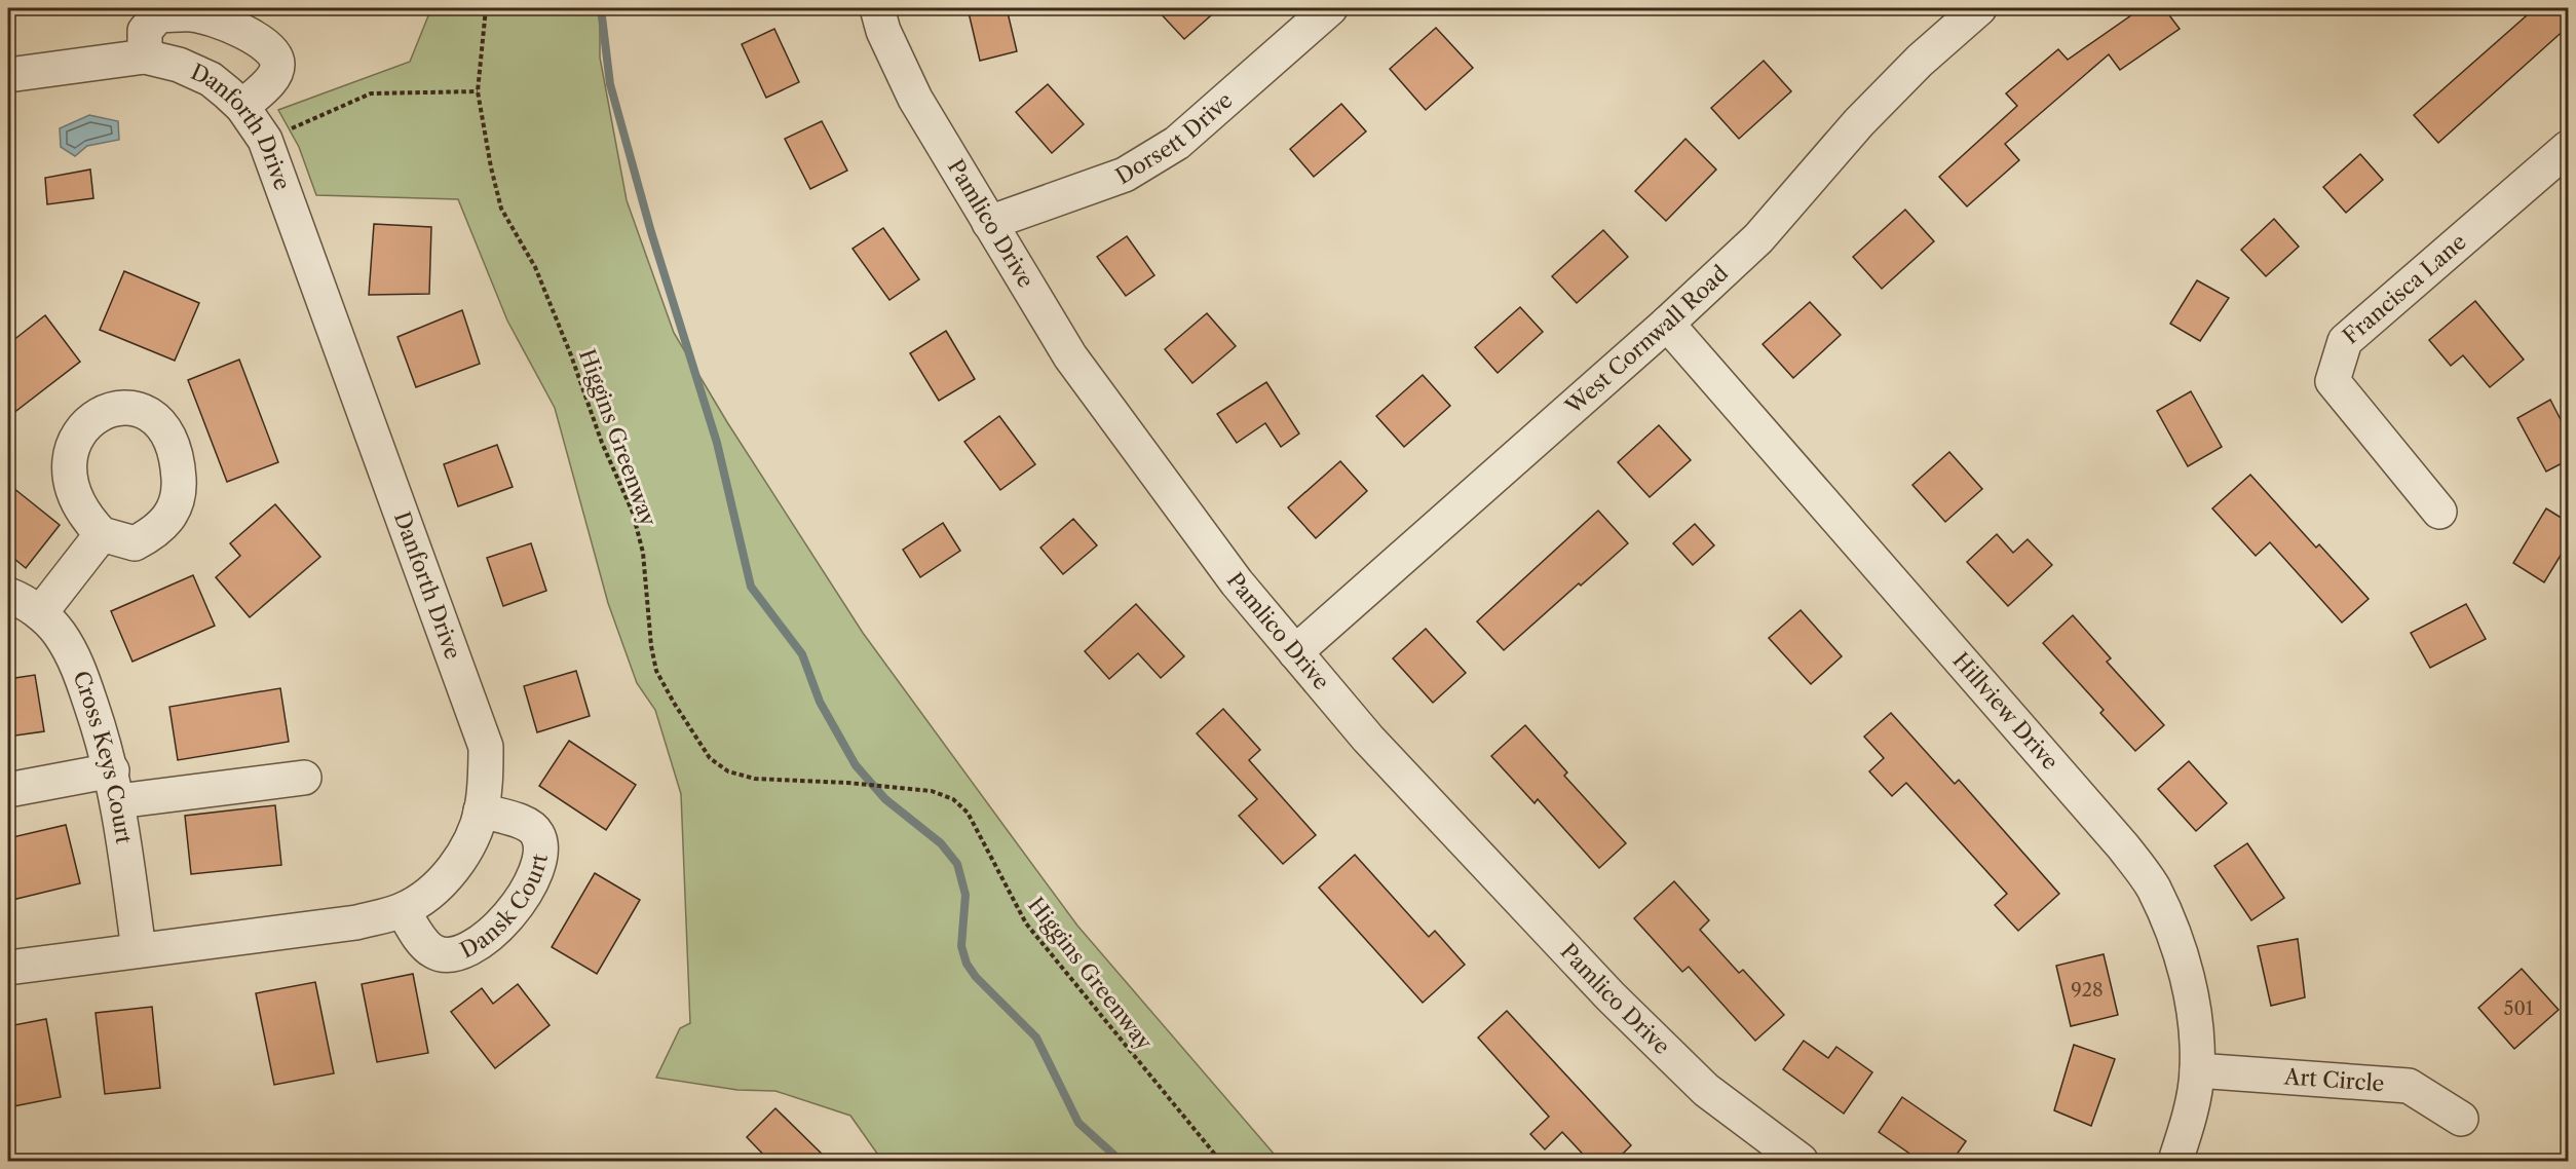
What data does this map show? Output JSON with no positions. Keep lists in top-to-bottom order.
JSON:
{
  "streets": {
    "street": [
      "Danforth Drive",
      "Dorsett Drive",
      "Pamlico Drive",
      "Francisca Lane",
      "West Cornwall Road",
      "Hillview Drive",
      "Cross Keys Court",
      "Dansk Court",
      "Art Circle"
    ],
    "path": ["Higgins Greenway"]
  },
  "crossings": [
    ["Danforth Drive", "Cross Keys Court"],
    ["Danforth Drive", "Dansk Court"],
    ["Dorsett Drive", "Pamlico Drive"],
    ["Pamlico Drive", "West Cornwall Road"],
    ["West Cornwall Road", "Hillview Drive"],
    ["Hillview Drive", "Art Circle"]
  ],
  "house_numbers": ["928", "501"]
}
